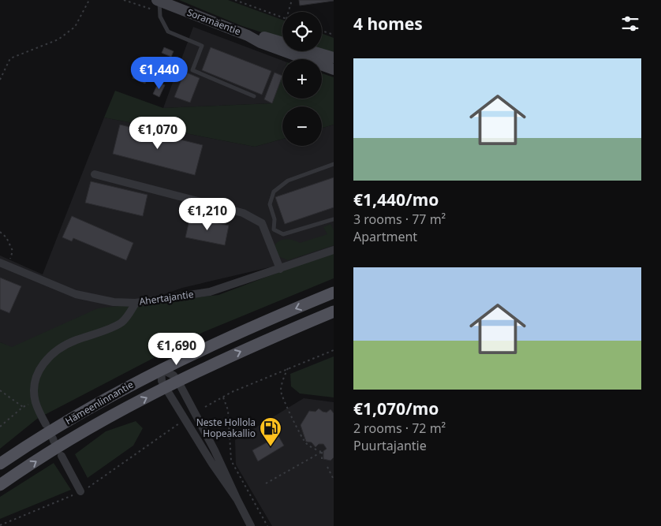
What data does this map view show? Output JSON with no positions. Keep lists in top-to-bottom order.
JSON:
{
  "streets": {
    "main road": ["Hämeenlinnantie"],
    "street": ["Soramäentie", "Ahertajantie"]
  },
  "places": {
    "fuel station": ["Neste Hollola Hopeakallio"]
  },
  "page": {
    "heading": "4 homes",
    "map_buttons": ["+", "−"],
    "list": [
      {
        "name": "€1,440/mo",
        "note": "3 rooms · 77 m² · Apartment"
      },
      {
        "name": "€1,070/mo",
        "note": "2 rooms · 72 m² · Puurtajantie"
      }
    ],
    "price": [
      "€1,440",
      "€1,070",
      "€1,210",
      "€1,690"
    ]
  }
}
